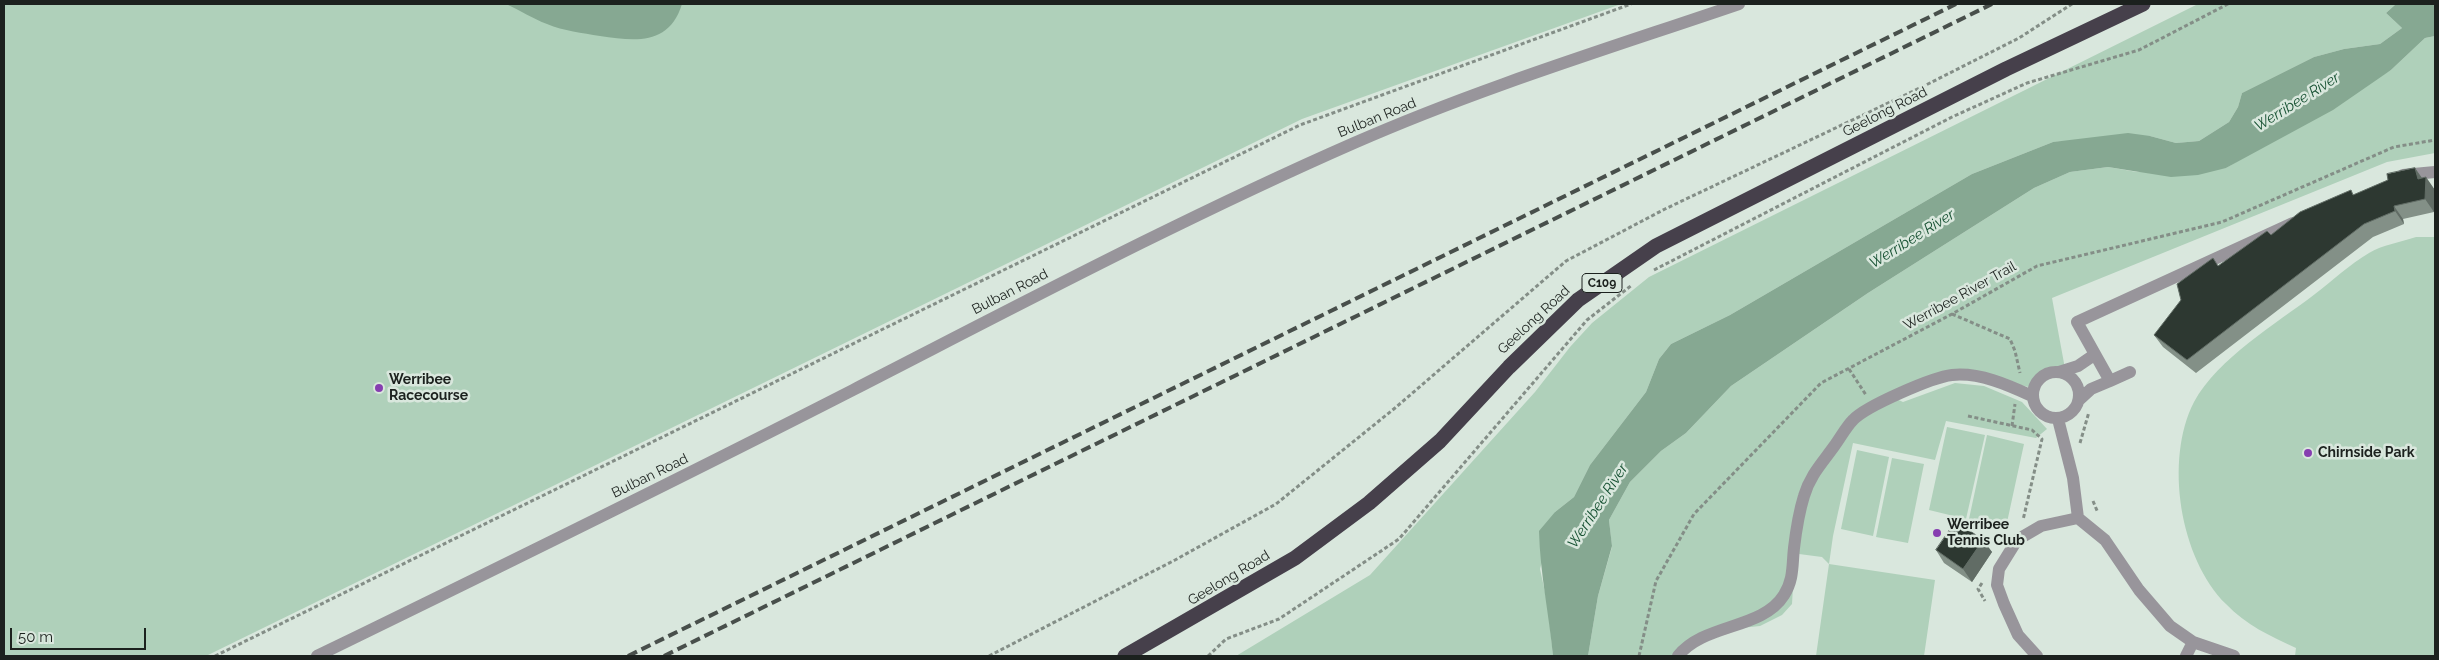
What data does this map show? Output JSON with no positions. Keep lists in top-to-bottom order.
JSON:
{
  "streets": {
    "highway": ["Geelong Road", "C109"],
    "street": ["Bulban Road"],
    "path": ["Werribee River Trail"]
  },
  "water": ["Werribee River"],
  "places": ["Werribee Racecourse", "Chirnside Park", "Werribee Tennis Club"],
  "scale_bar": "50 m"
}
